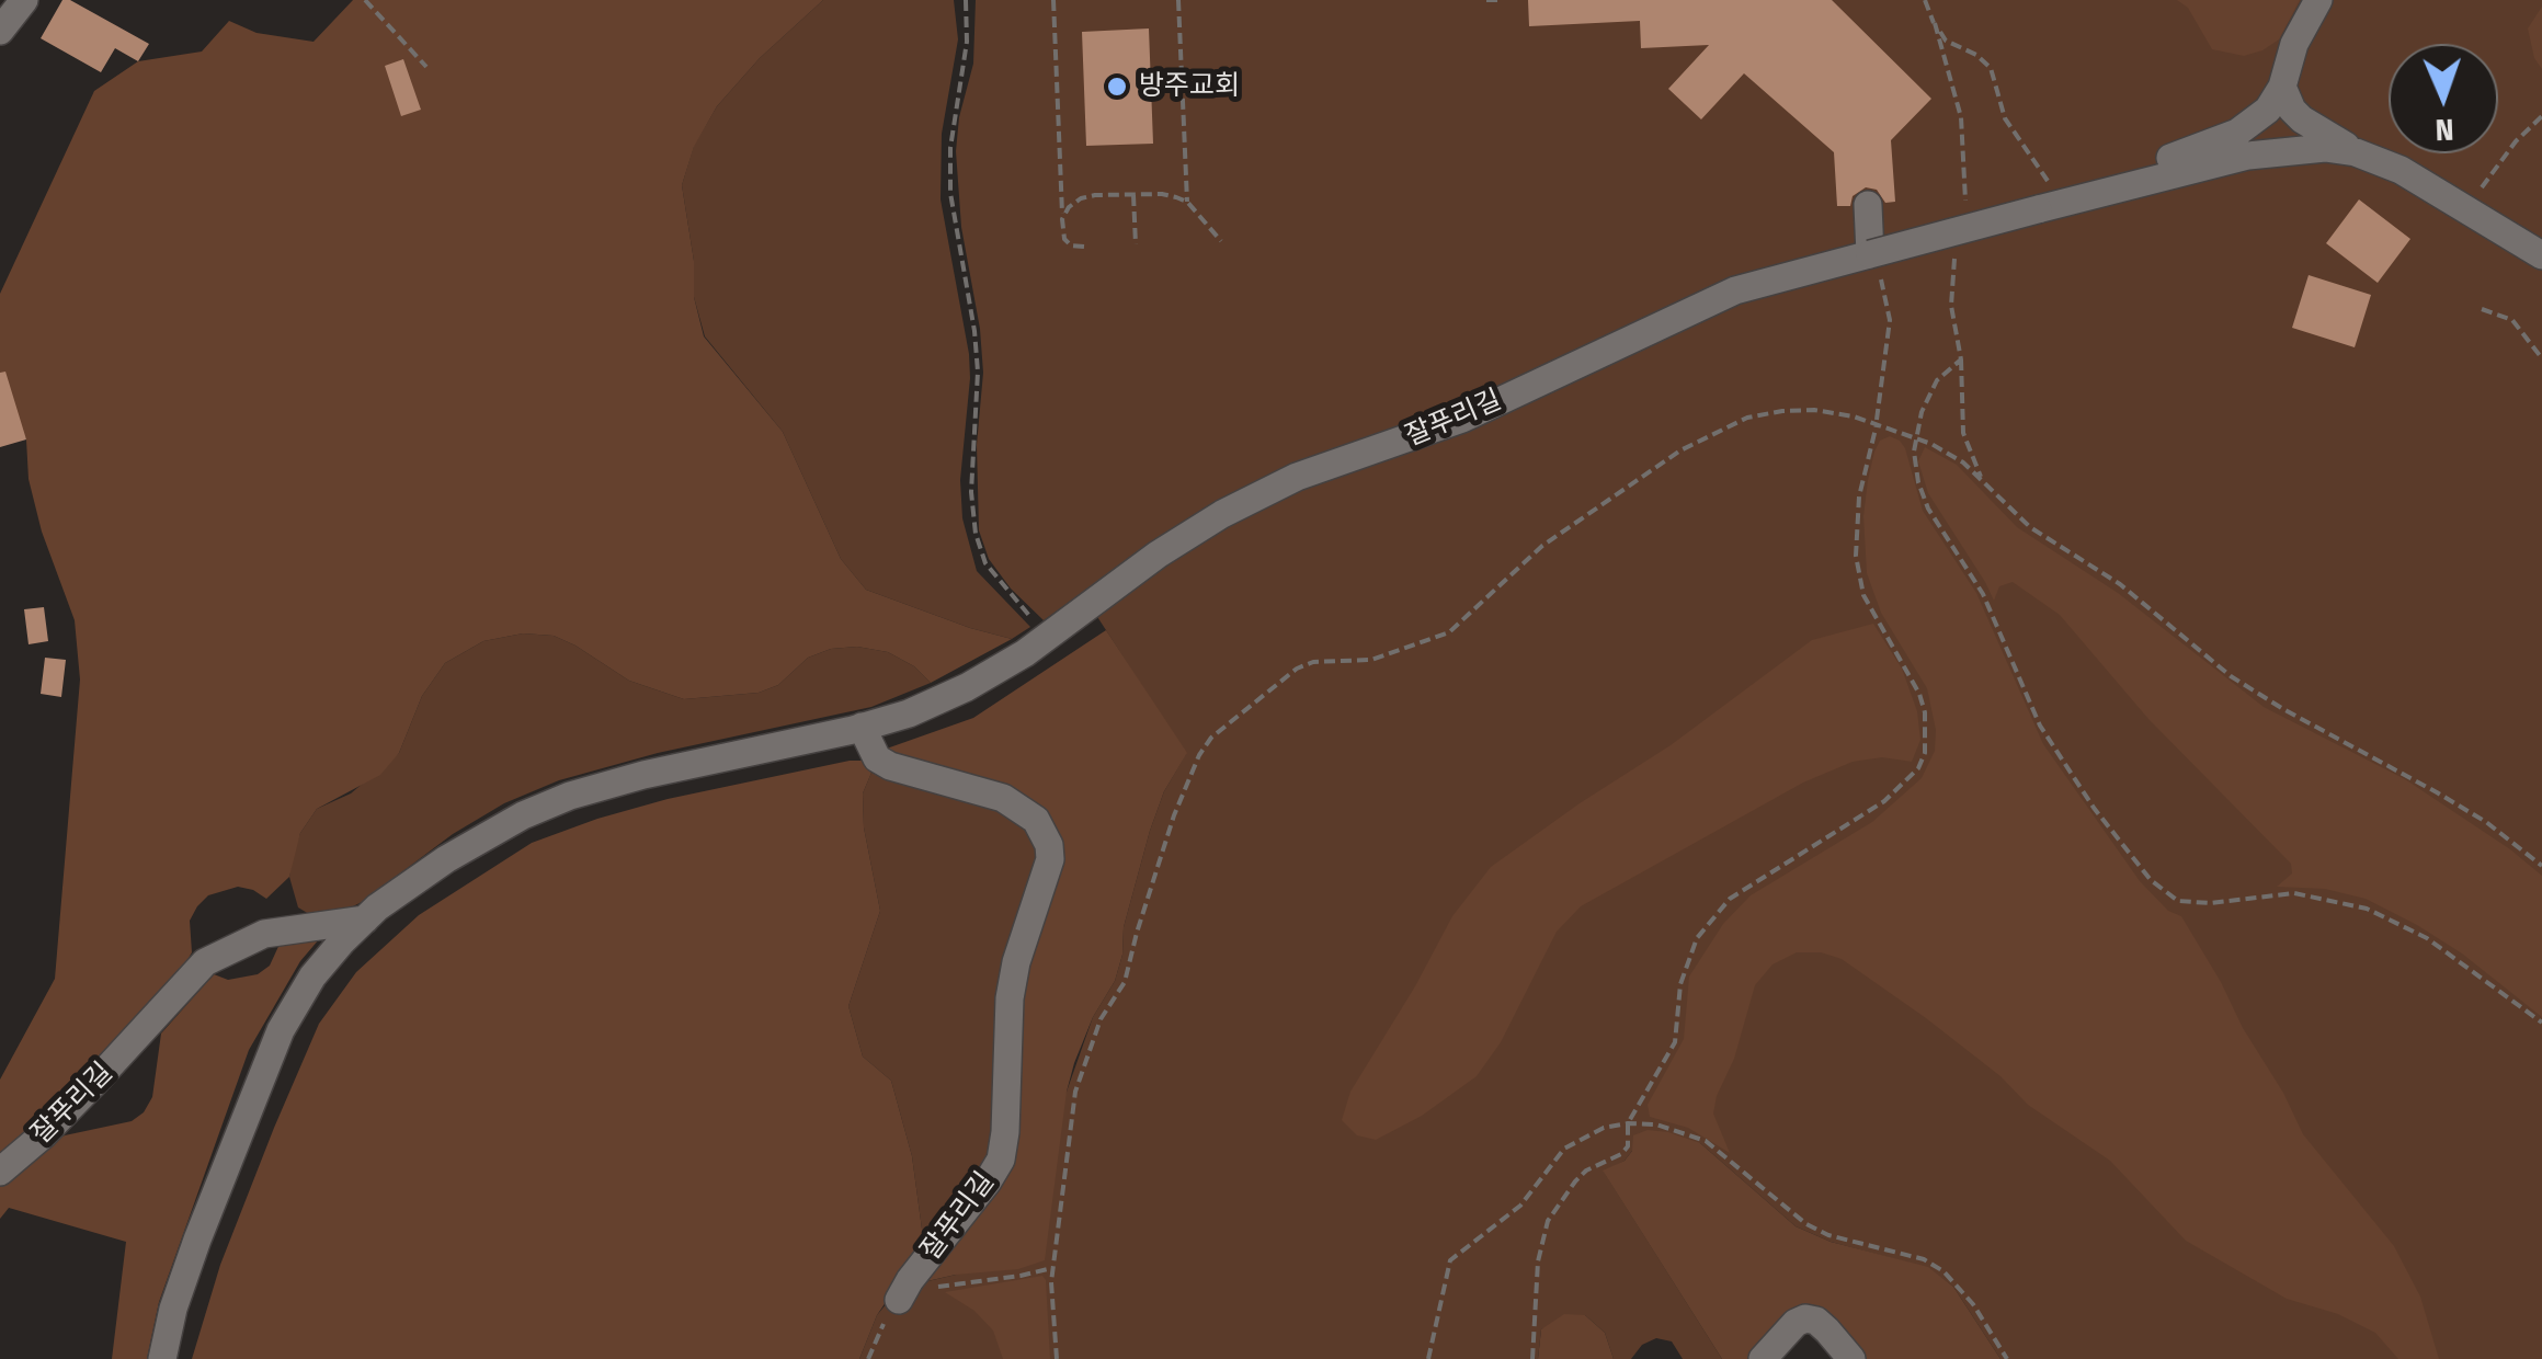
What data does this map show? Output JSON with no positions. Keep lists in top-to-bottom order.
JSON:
{
  "streets": {
    "street": ["잘푸리길"]
  },
  "places": ["방주교회"],
  "north": "bottom"
}
